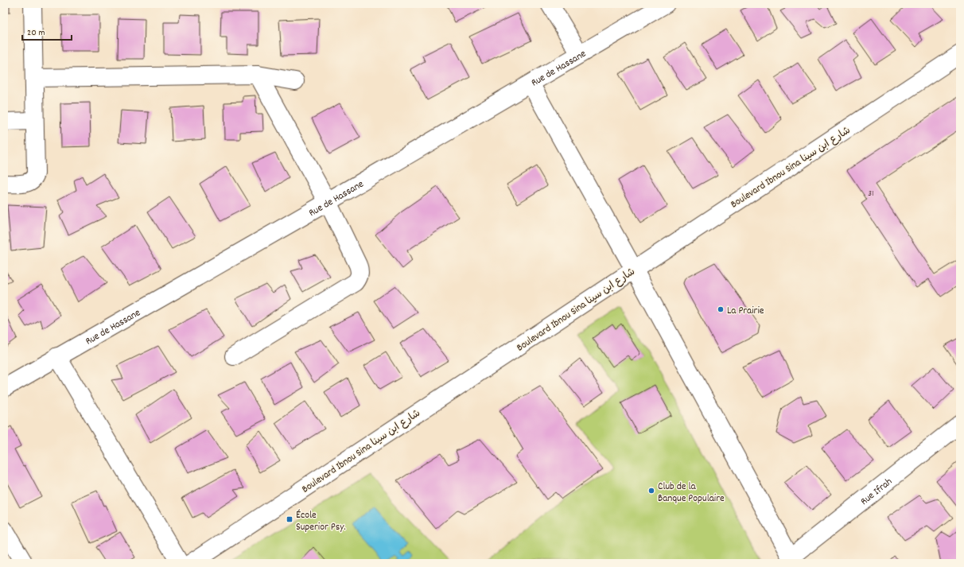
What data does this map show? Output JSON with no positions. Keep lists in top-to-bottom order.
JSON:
{
  "streets": {
    "street": ["Rue de Hassane", "Boulevard Ibnou Sina شارع ابن سينا", "Rue Ifrah"]
  },
  "places": {
    "other": ["La Prairie", "Club de la Banque Populaire"],
    "transit": ["École Superior Psy."]
  },
  "house_numbers": ["31"],
  "scale_bar": "20 m"
}
